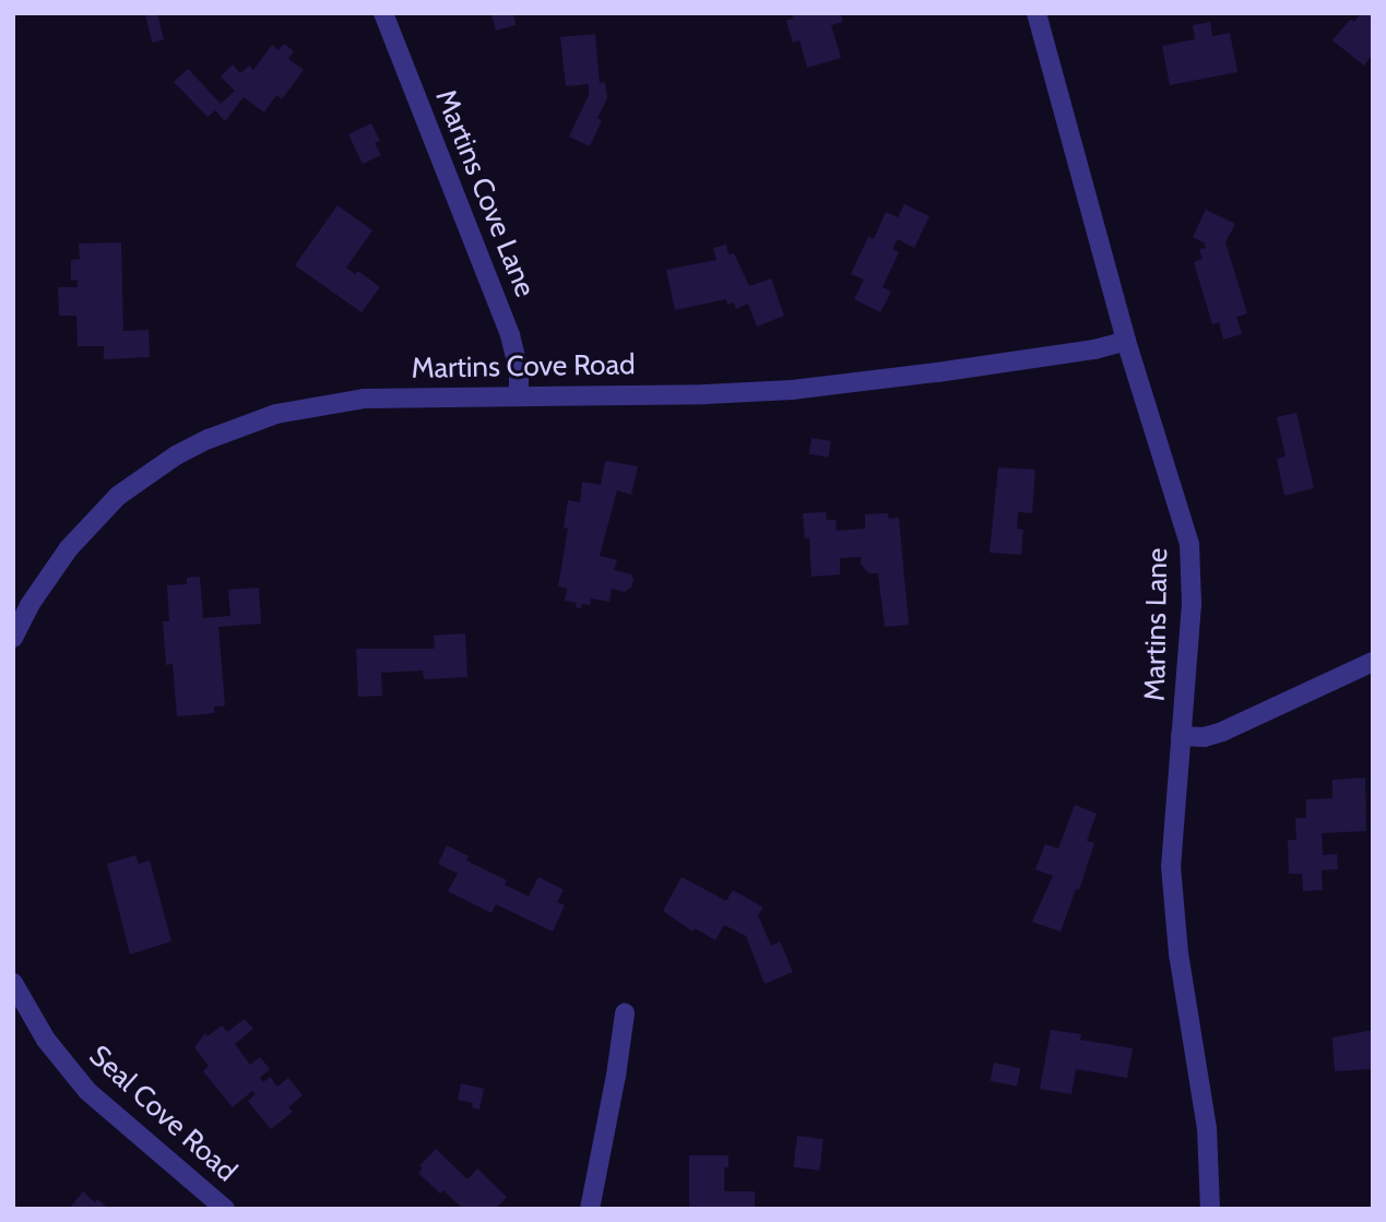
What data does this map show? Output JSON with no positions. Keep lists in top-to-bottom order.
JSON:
{
  "streets": {
    "street": [
      "Martins Cove Lane",
      "Martins Cove Road",
      "Martins Lane",
      "Seal Cove Road"
    ]
  },
  "crossings": [
    ["Martins Cove Lane", "Martins Cove Road"],
    ["Martins Cove Road", "Martins Lane"]
  ]
}
